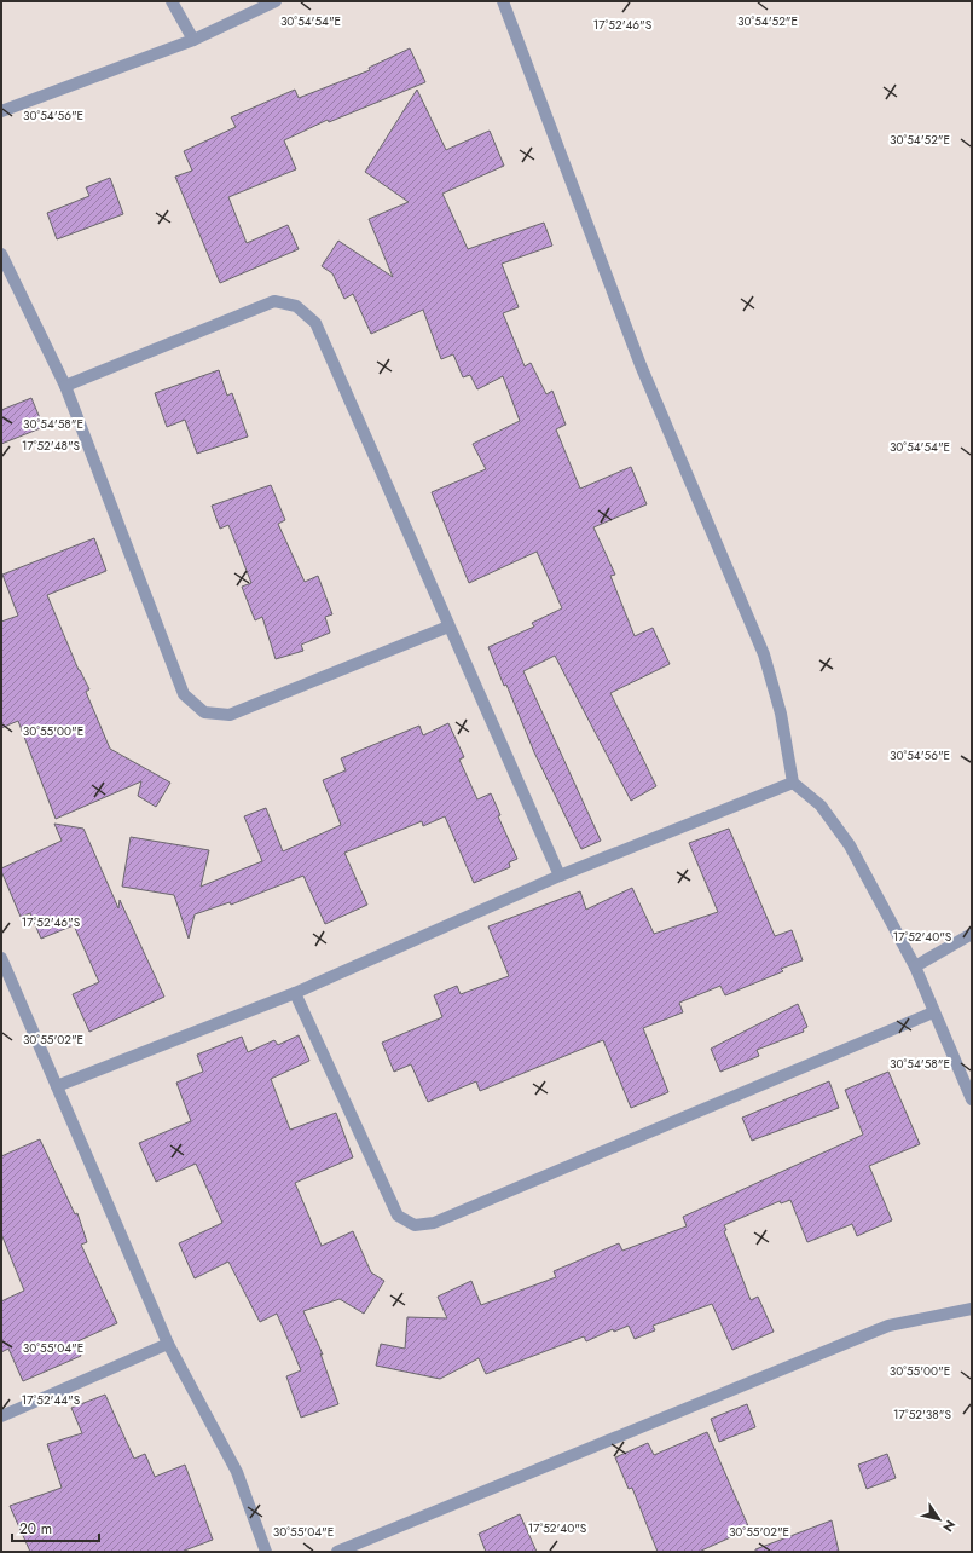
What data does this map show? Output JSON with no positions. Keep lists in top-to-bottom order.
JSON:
{
  "scale_bar": "20 m",
  "north": "bottom right",
  "coordinates": [
    "30°54'54\"E",
    "30°54'52\"E",
    "17°52'46\"S",
    "30°54'56\"E",
    "30°54'58\"E",
    "17°52'48\"S",
    "30°55'00\"E",
    "17°52'40\"S",
    "30°55'02\"E",
    "30°55'04\"E",
    "17°52'44\"S",
    "17°52'38\"S"
  ]
}
